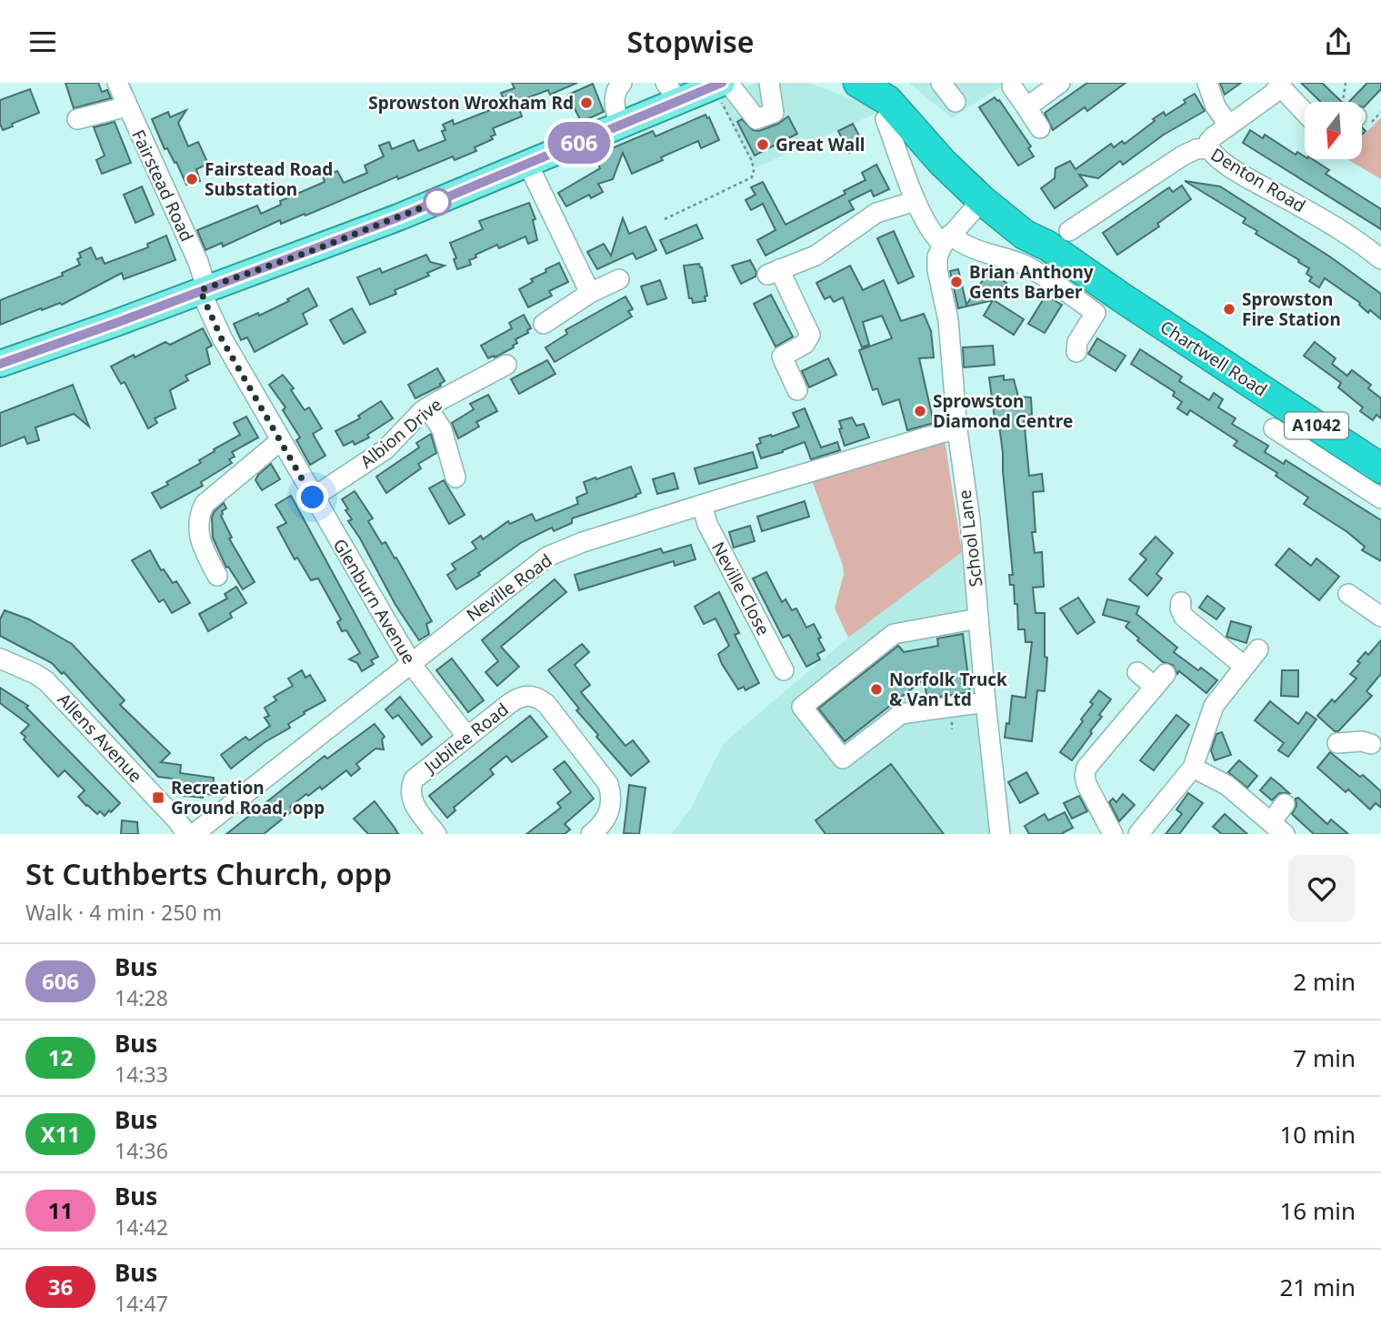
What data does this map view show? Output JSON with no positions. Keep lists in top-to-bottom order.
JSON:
{
  "streets": {
    "highway": ["Chartwell Road", "A1042"],
    "street": [
      "Denton Road",
      "Fairstead Road",
      "Albion Drive",
      "School Lane",
      "Neville Road",
      "Neville Close",
      "Glenburn Avenue",
      "Allens Avenue",
      "Jubilee Road"
    ]
  },
  "crossings": [
    ["Denton Road", "Chartwell Road"],
    ["Fairstead Road", "Glenburn Avenue"],
    ["Albion Drive", "Glenburn Avenue"],
    ["School Lane", "Neville Road"],
    ["Neville Road", "Neville Close"],
    ["Neville Road", "Glenburn Avenue"],
    ["Glenburn Avenue", "Jubilee Road"]
  ],
  "places": {
    "other": [
      "Sprowston Wroxham Rd",
      "Great Wall",
      "Fairstead Road Substation",
      "Brian Anthony Gents Barber",
      "Sprowston Fire Station",
      "Sprowston Diamond Centre",
      "Norfolk Truck & Van Ltd"
    ],
    "transit": ["Recreation Ground Road, opp"]
  },
  "lines": ["bus line 606"],
  "north": "bottom",
  "page": {
    "header": "Stopwise",
    "on_map": "606",
    "heading": ["St Cuthberts Church, opp", "Walk · 4 min · 250 m"],
    "list": [
      {
        "mark": "606",
        "name": "Bus",
        "note": "14:28",
        "value": "2 min"
      },
      {
        "mark": "12",
        "name": "Bus",
        "note": "14:33",
        "value": "7 min"
      },
      {
        "mark": "X11",
        "name": "Bus",
        "note": "14:36",
        "value": "10 min"
      },
      {
        "mark": "11",
        "name": "Bus",
        "note": "14:42",
        "value": "16 min"
      },
      {
        "mark": "36",
        "name": "Bus",
        "note": "14:47",
        "value": "21 min"
      }
    ]
  }
}
